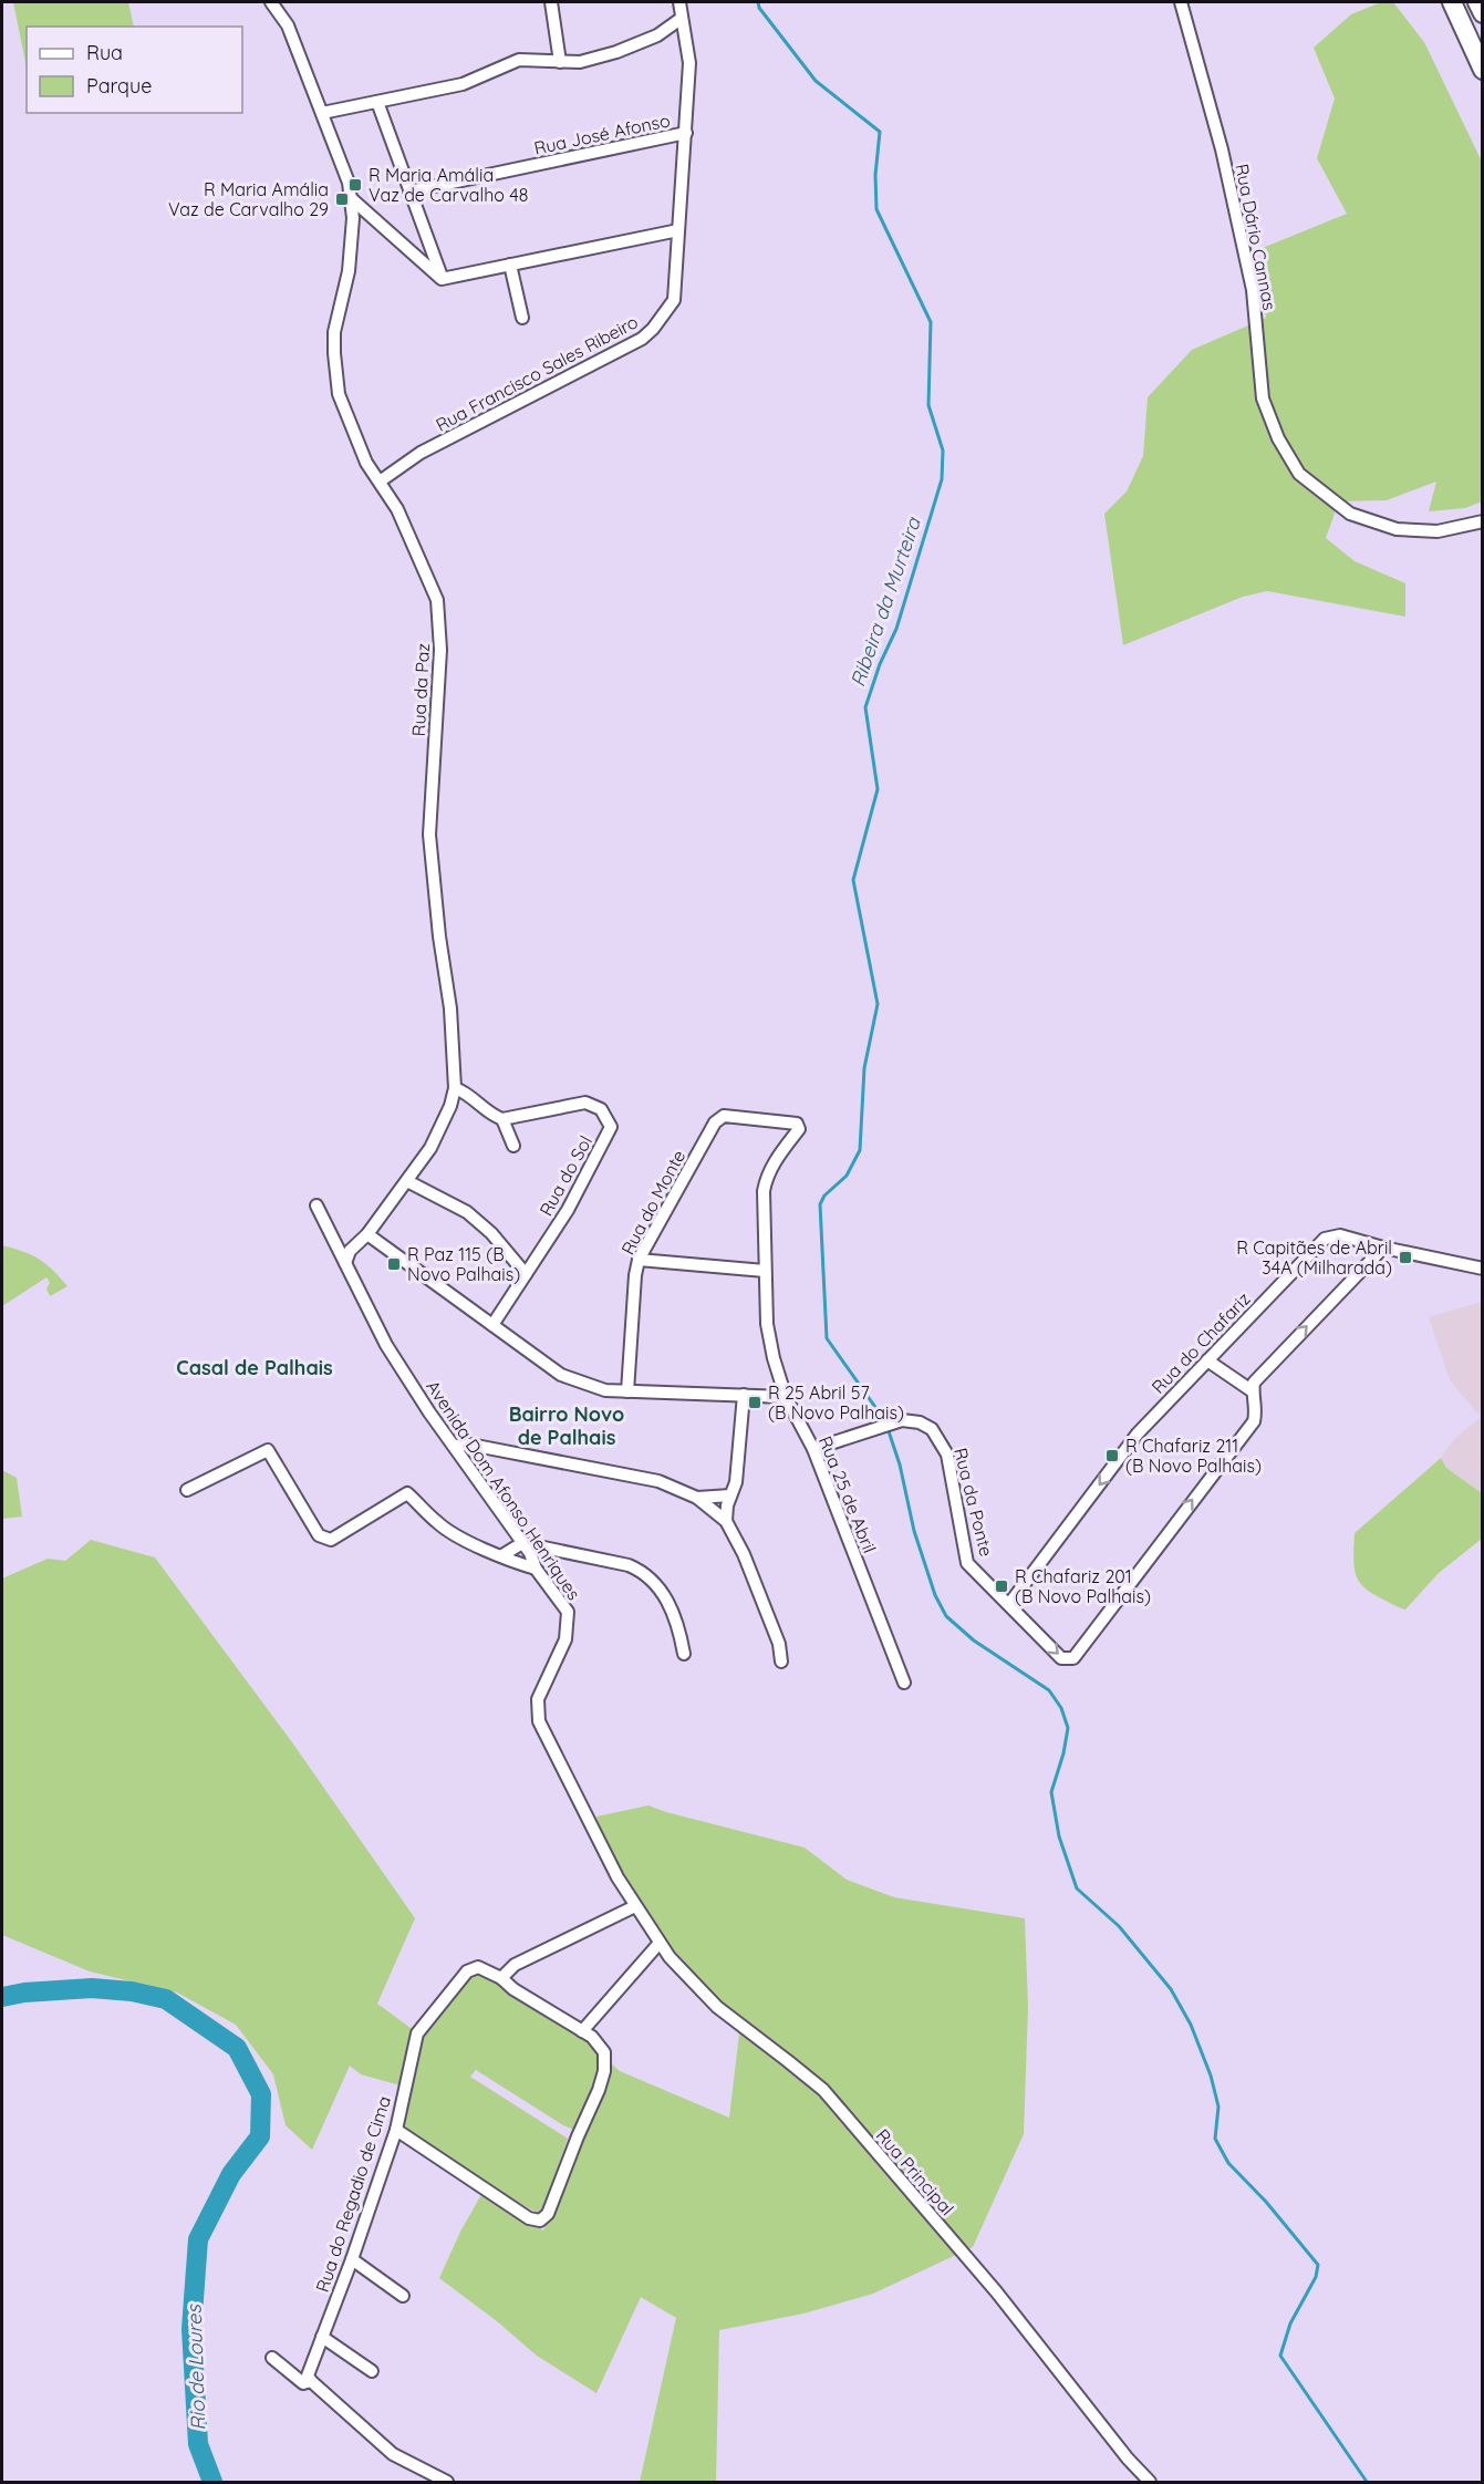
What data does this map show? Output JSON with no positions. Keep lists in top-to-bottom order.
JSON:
{
  "streets": {
    "street": [
      "Rua José Afonso",
      "Rua Dário Cannas",
      "Rua Francisco Sales Ribeiro",
      "Rua da Paz",
      "Rua do Sol",
      "Rua do Monte",
      "Rua do Chafariz",
      "Avenida Dom Afonso Henriques",
      "Rua 25 de Abril",
      "Rua da Ponte",
      "Rua Principal",
      "Rua do Regadio de Cima"
    ]
  },
  "crossings": [
    ["Rua José Afonso", "Rua Francisco Sales Ribeiro"],
    ["Rua Francisco Sales Ribeiro", "Rua da Paz"],
    ["Rua da Paz", "Avenida Dom Afonso Henriques"],
    ["Rua do Monte", "Rua 25 de Abril"],
    ["Rua do Chafariz", "Rua da Ponte"],
    ["Avenida Dom Afonso Henriques", "Rua Principal"],
    ["Rua 25 de Abril", "Rua da Ponte"]
  ],
  "one_way": ["Rua do Chafariz"],
  "districts": ["Casal de Palhais", "Bairro Novo de Palhais"],
  "water": ["Ribeira da Murteira", "Rio de Loures"],
  "places": {
    "transit": [
      "R Maria Amália Vaz de Carvalho 48",
      "R Maria Amália Vaz de Carvalho 29",
      "R Capitães de Abril 34A (Milharada)",
      "R Paz 115 (B Novo Palhais)",
      "R 25 Abril 57 (B Novo Palhais)",
      "R Chafariz 211 (B Novo Palhais)",
      "R Chafariz 201 (B Novo Palhais)"
    ]
  },
  "legend": ["Rua", "Parque"]
}
